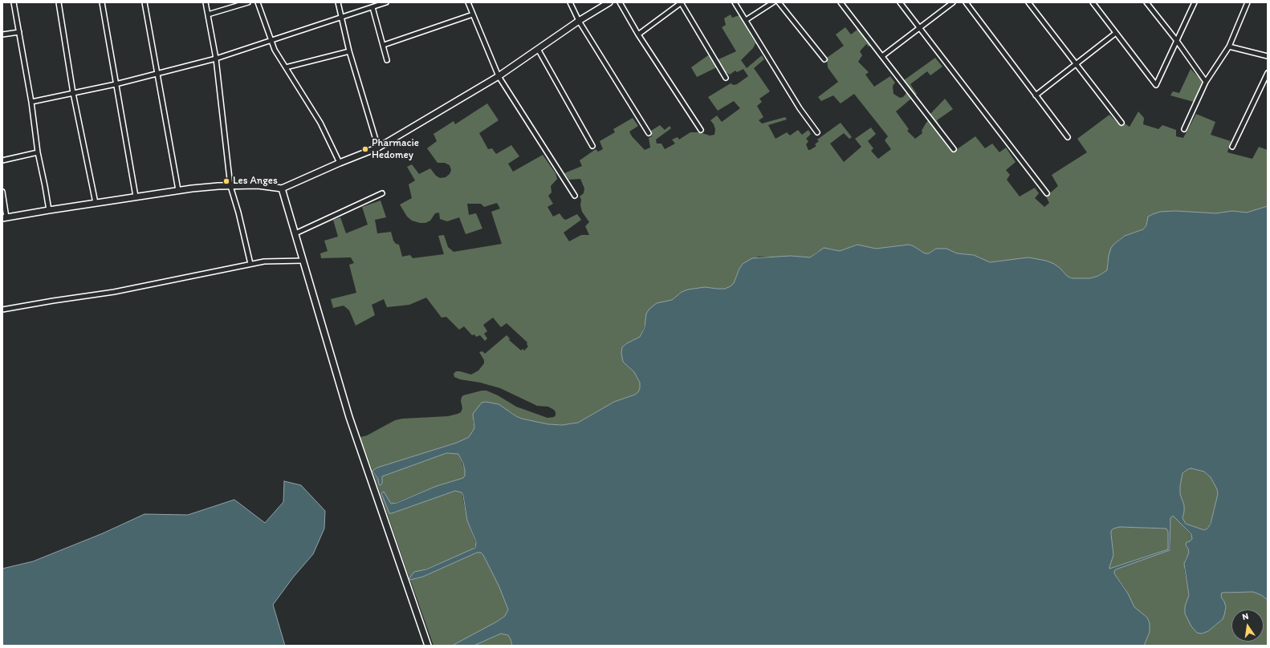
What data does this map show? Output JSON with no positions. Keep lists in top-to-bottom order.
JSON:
{
  "places": ["Pharmacie Hedomey", "Les Anges"],
  "north": "top"
}
